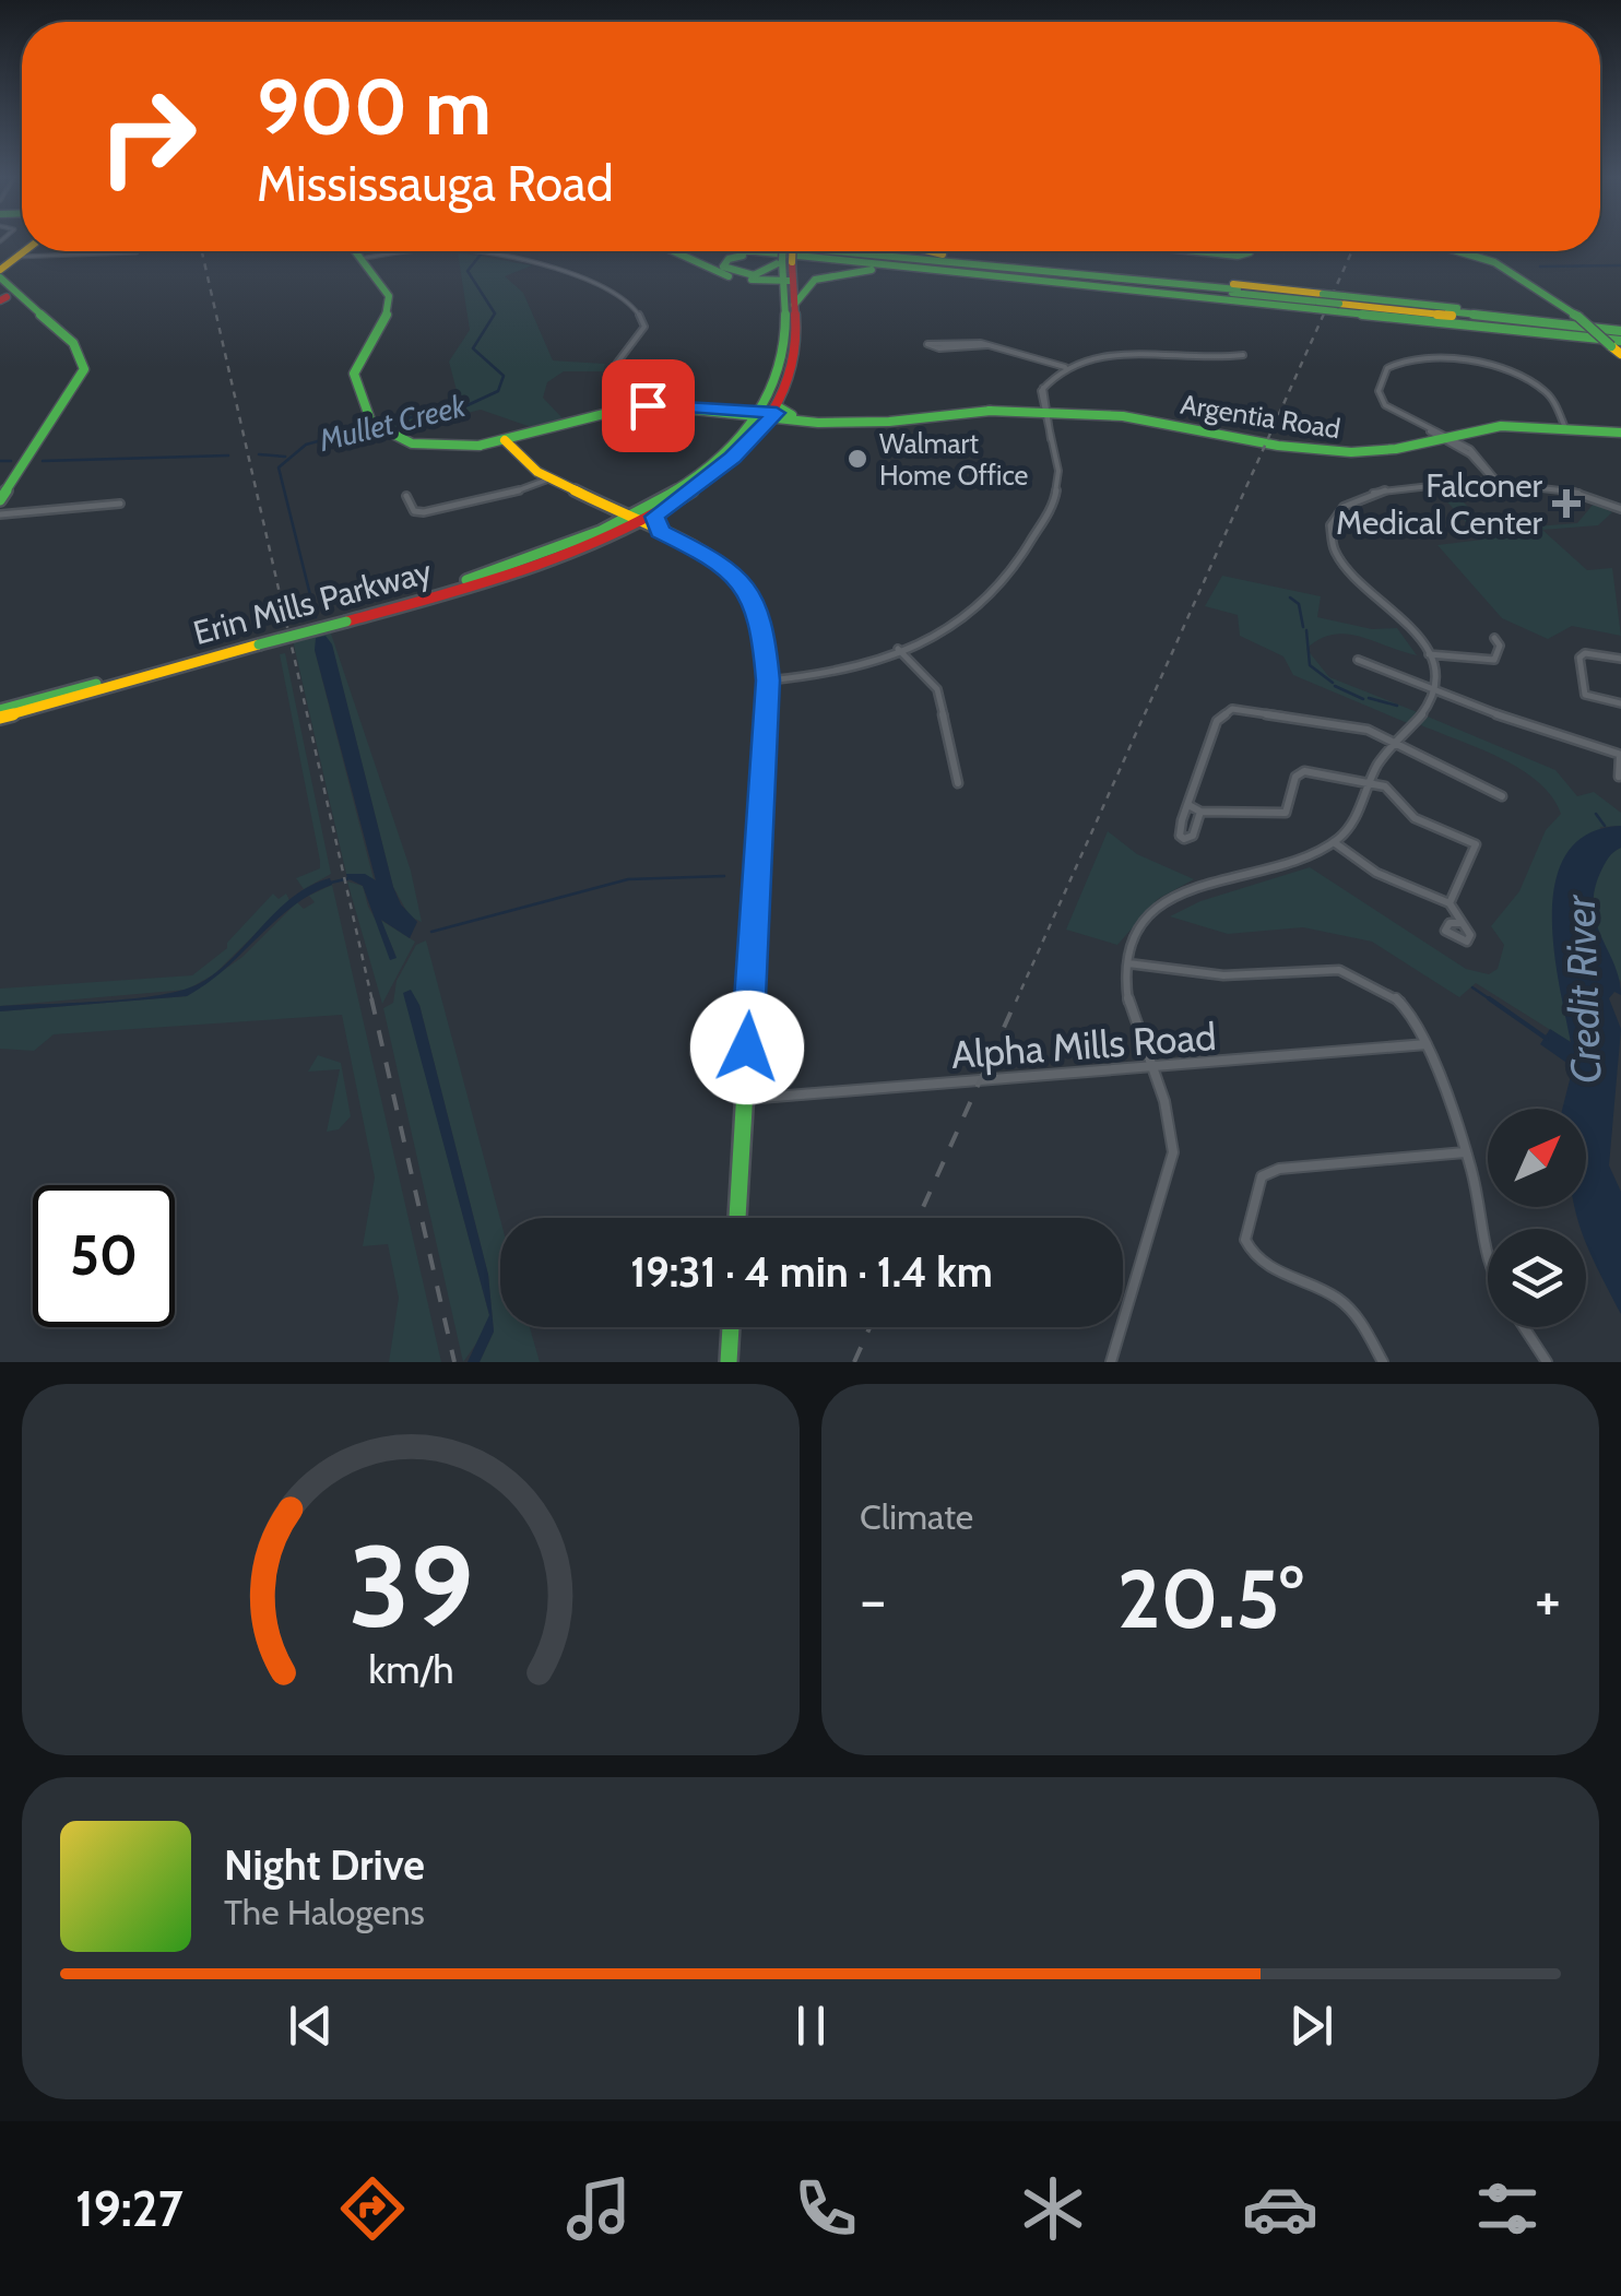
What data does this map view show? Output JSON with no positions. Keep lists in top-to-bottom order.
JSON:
{
  "streets": {
    "main road": ["Argentia Road", "Erin Mills Parkway"],
    "street": ["Alpha Mills Road"]
  },
  "water": ["Mullet Creek", "Credit River"],
  "places": {
    "other": ["Walmart Home Office"],
    "health": ["Falconer Medical Center"]
  },
  "north": "top right",
  "page": {
    "turn": ["900 m", "Mississauga Road"],
    "limit": "50",
    "trip": "19:31 · 4 min · 1.4 km",
    "tile": "Climate",
    "heat": ["−", "20.5°", "+"],
    "song": ["Night Drive", "The Halogens"],
    "tabs": "19:27",
    "gauge": ["39", "km/h"]
  }
}
